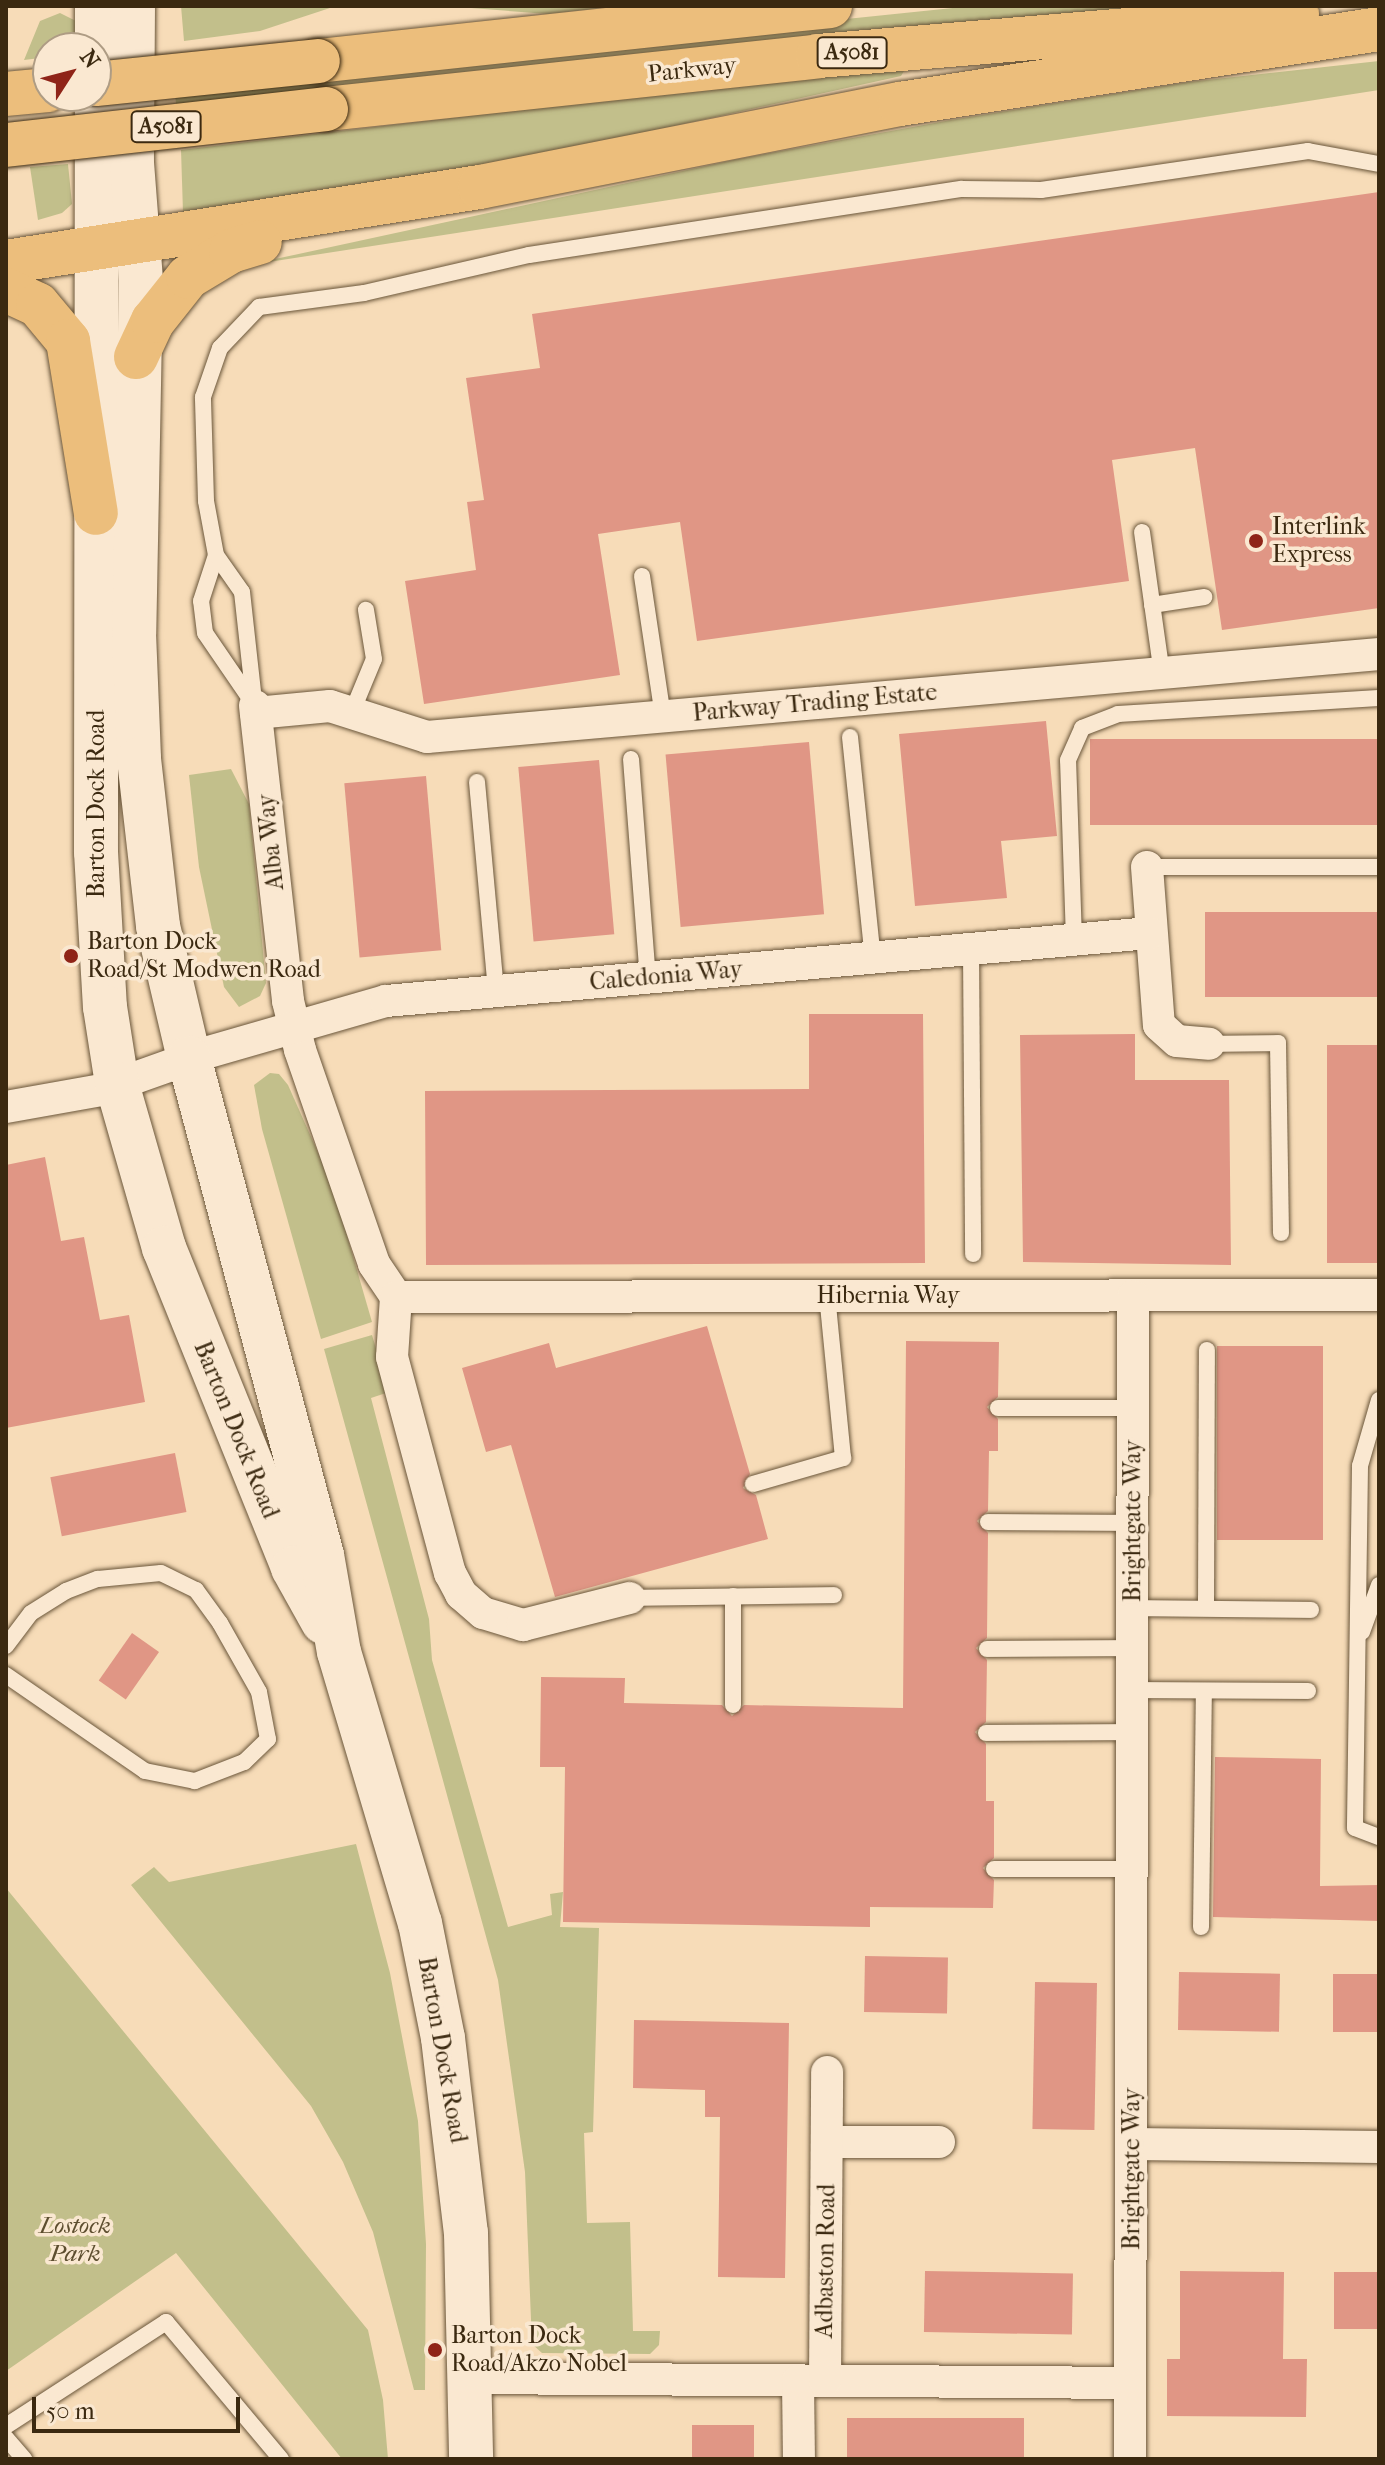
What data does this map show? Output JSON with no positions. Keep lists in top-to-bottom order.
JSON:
{
  "streets": {
    "highway": ["A5081", "Parkway"],
    "main road": ["Barton Dock Road"],
    "street": [
      "Parkway Trading Estate",
      "Alba Way",
      "Caledonia Way",
      "Hibernia Way",
      "Brightgate Way",
      "Adbaston Road"
    ]
  },
  "crossings": [
    ["A5081", "Barton Dock Road"],
    ["Parkway Trading Estate", "Alba Way"],
    ["Barton Dock Road", "Caledonia Way"],
    ["Alba Way", "Caledonia Way"],
    ["Hibernia Way", "Brightgate Way"]
  ],
  "parks": ["Lostock Park"],
  "places": ["Interlink Express", "Barton Dock Road/St Modwen Road", "Barton Dock Road/Akzo Nobel"],
  "scale_bar": "50 m",
  "north": "top right"
}
